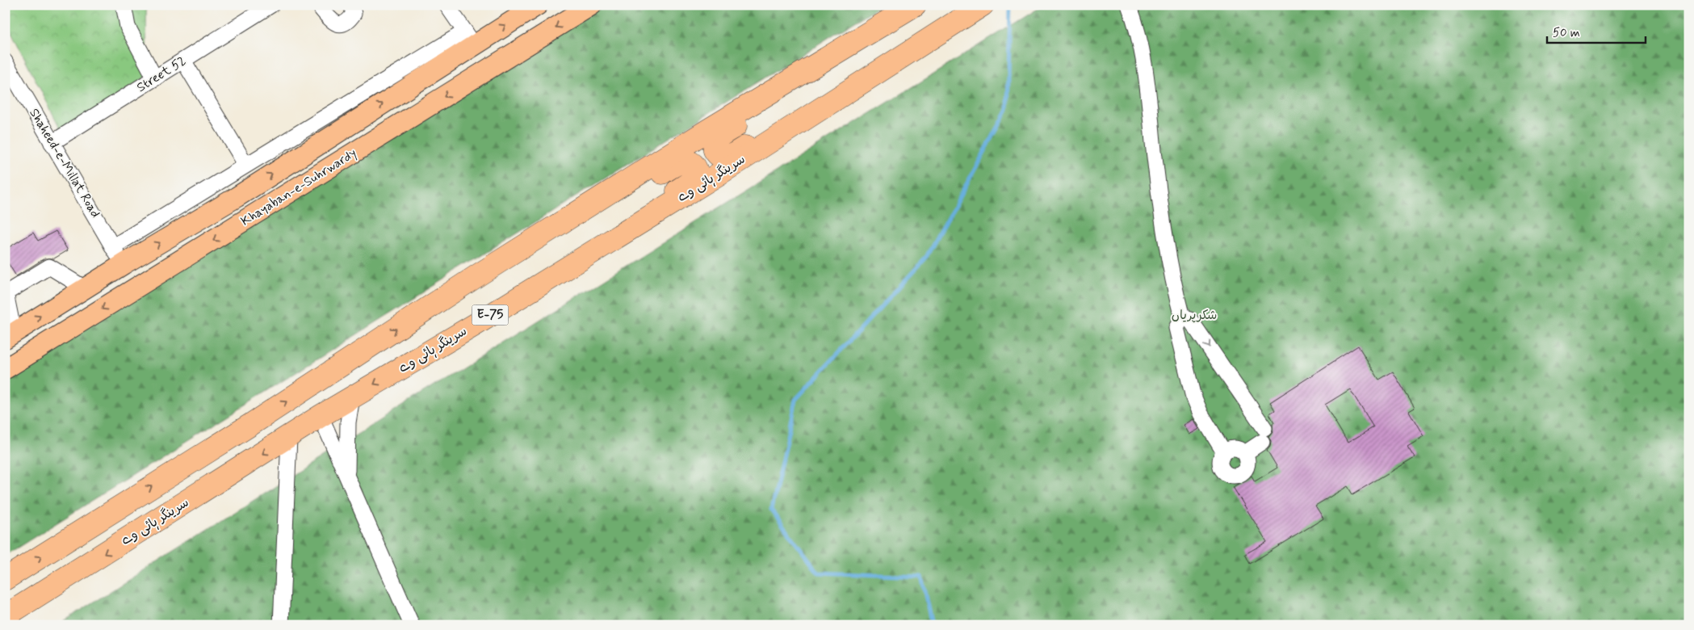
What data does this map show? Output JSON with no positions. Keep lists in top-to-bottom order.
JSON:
{
  "streets": {
    "highway": ["سرینگر ہائی وے", "E-75"],
    "main road": ["Khayaban-e-Suhrwardy"],
    "street": ["Street 52", "Shaheed-e-Millat Road"]
  },
  "crossings": [
    ["Street 52", "Shaheed-e-Millat Road"],
    ["Shaheed-e-Millat Road", "Khayaban-e-Suhrwardy"]
  ],
  "parks": ["شکرپریاں"],
  "scale_bar": "50 m"
}
